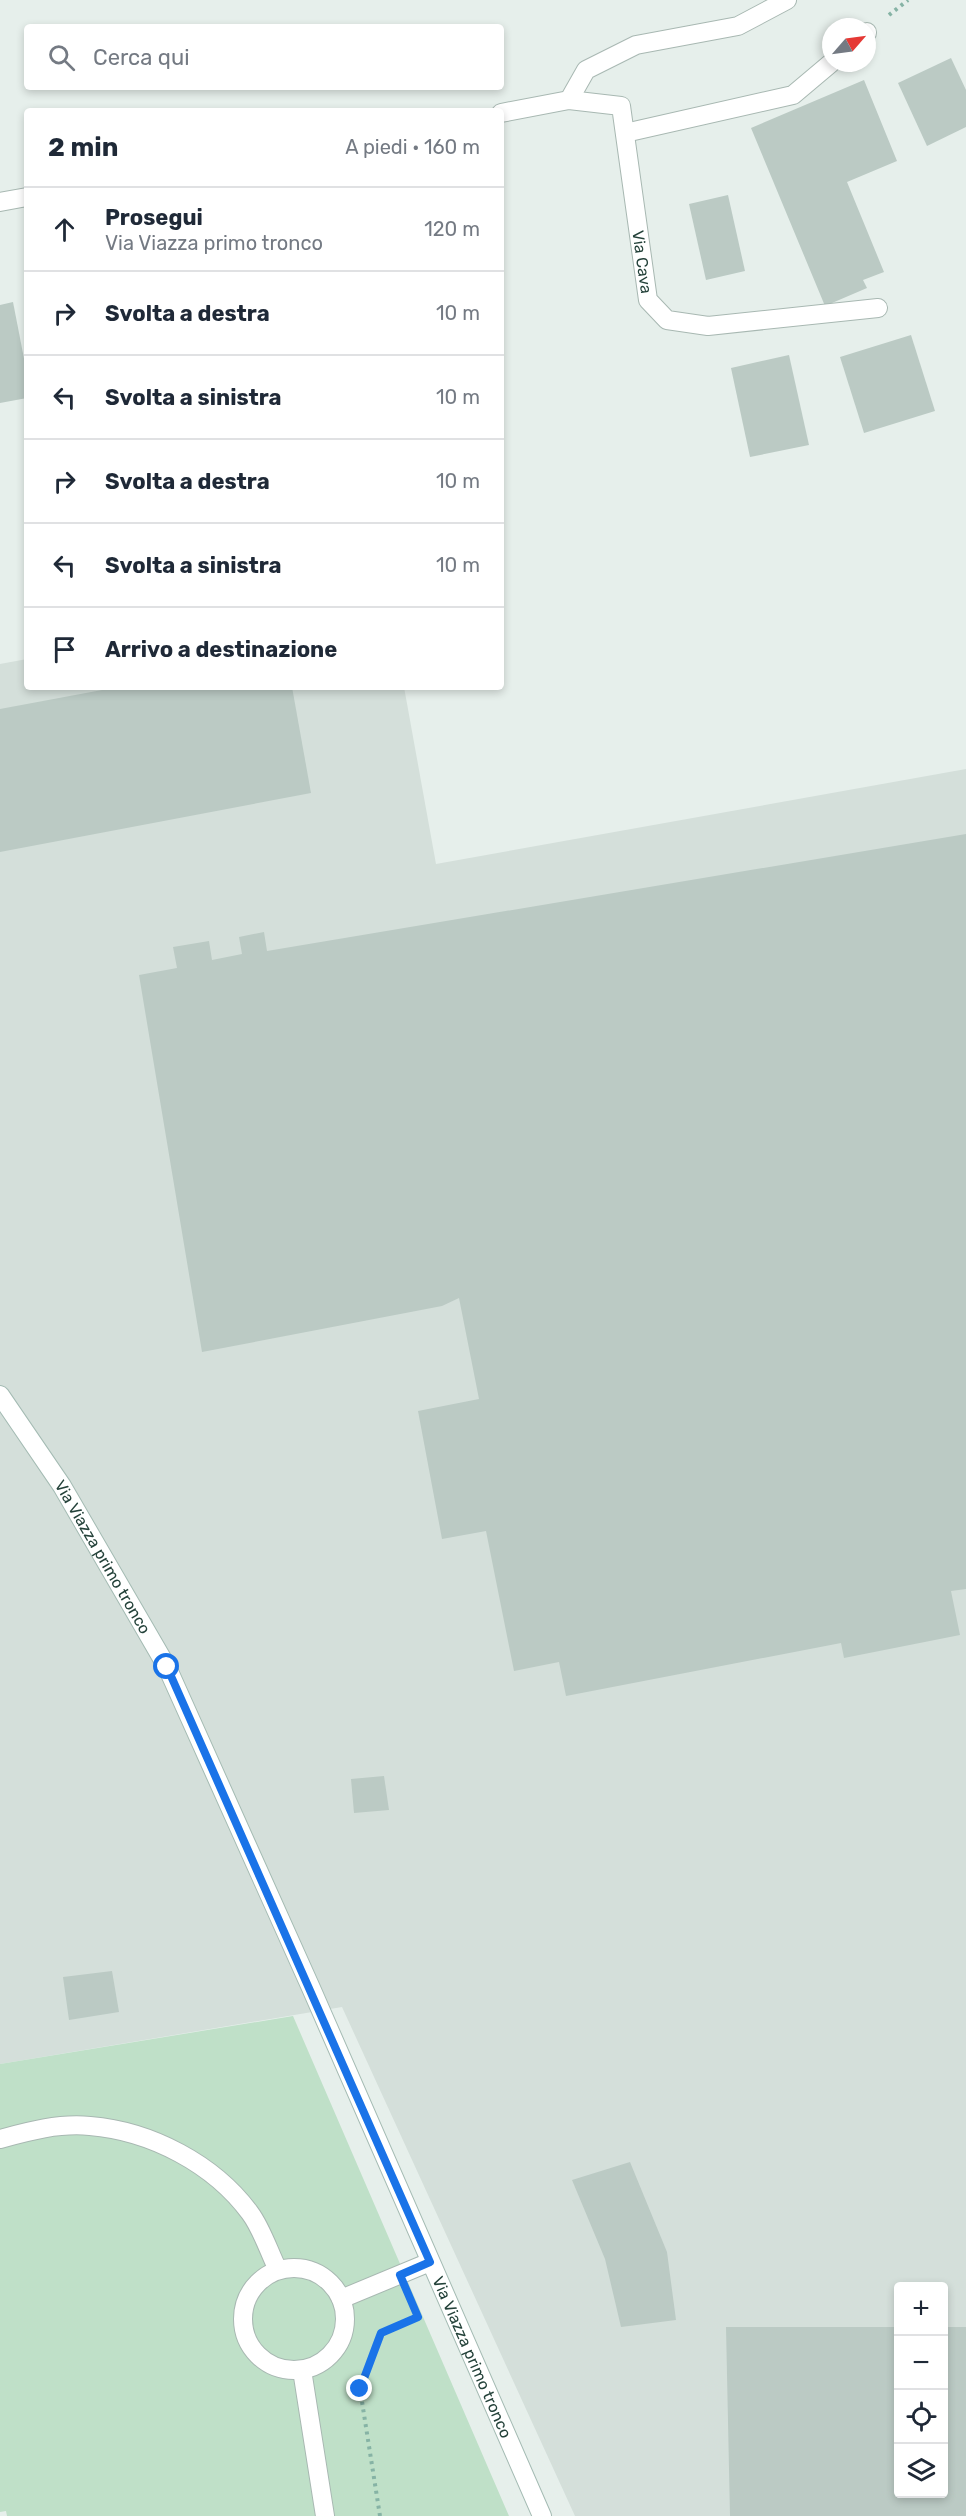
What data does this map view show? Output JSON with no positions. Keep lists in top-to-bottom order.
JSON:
{
  "streets": {
    "street": ["Via Cava", "Via Viazza primo tronco"]
  },
  "north": "top right",
  "page": {
    "search": "Cerca qui",
    "heading": ["2 min", "A piedi · 160 m"],
    "list": [
      ["Prosegui", "Via Viazza primo tronco", "120 m"],
      ["Svolta a destra", "10 m"],
      ["Svolta a sinistra", "10 m"],
      ["Svolta a destra", "10 m"],
      ["Svolta a sinistra", "10 m"],
      "Arrivo a destinazione"
    ],
    "map_buttons": ["+", "−"]
  }
}
